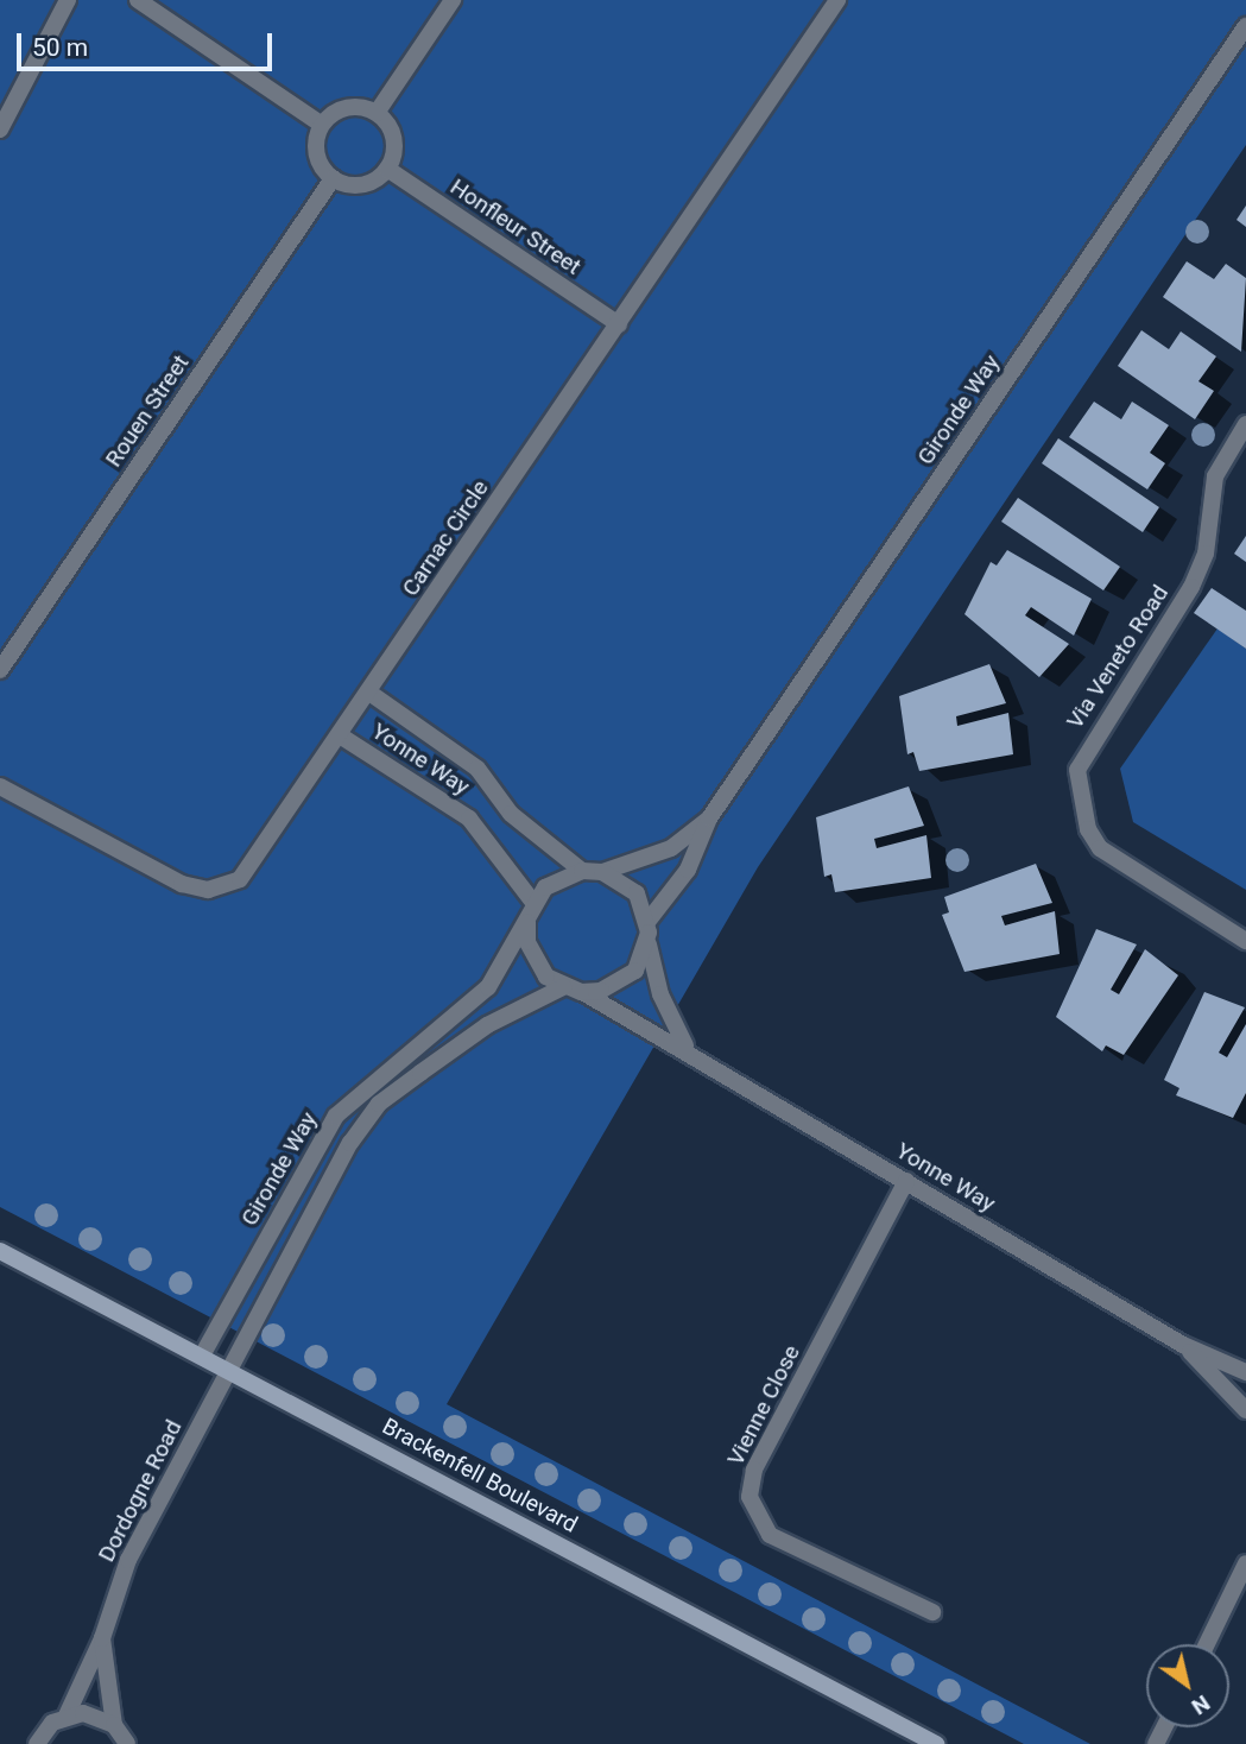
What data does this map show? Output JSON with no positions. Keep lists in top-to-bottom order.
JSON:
{
  "streets": {
    "street": [
      "Honfleur Street",
      "Gironde Way",
      "Rouen Street",
      "Carnac Circle",
      "Via Veneto Road",
      "Yonne Way",
      "Vienne Close",
      "Brackenfell Boulevard",
      "Dordogne Road"
    ]
  },
  "crossings": [
    ["Honfleur Street", "Rouen Street"],
    ["Honfleur Street", "Carnac Circle"],
    ["Gironde Way", "Yonne Way"],
    ["Gironde Way", "Brackenfell Boulevard"],
    ["Carnac Circle", "Yonne Way"],
    ["Yonne Way", "Vienne Close"],
    ["Brackenfell Boulevard", "Dordogne Road"]
  ],
  "scale_bar": "50 m",
  "north": "bottom right"
}
